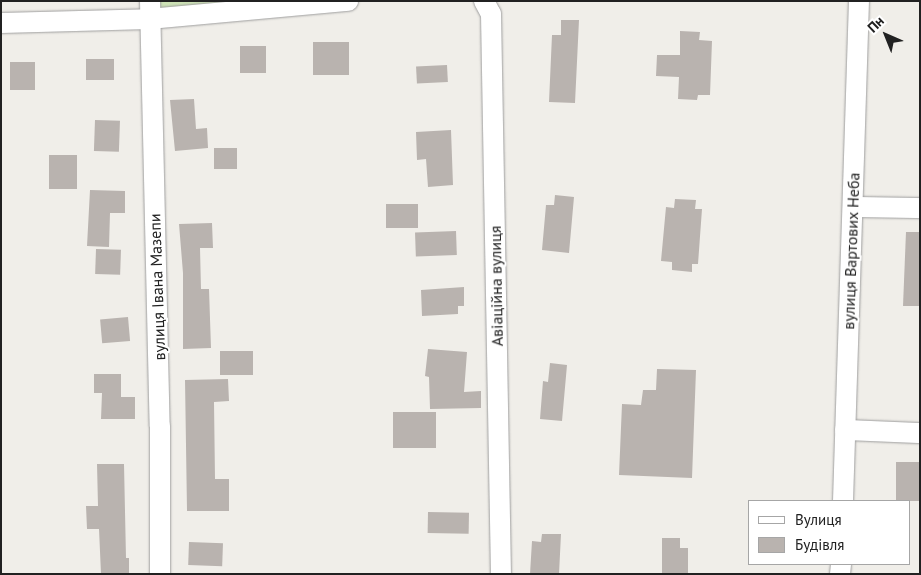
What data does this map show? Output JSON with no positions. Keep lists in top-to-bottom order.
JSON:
{
  "streets": {
    "street": ["вулиця Вартових Неба", "Авіаційна вулиця", "вулиця Івана Мазепи"]
  },
  "legend": ["Вулиця", "Будівля"],
  "north": "top left"
}
